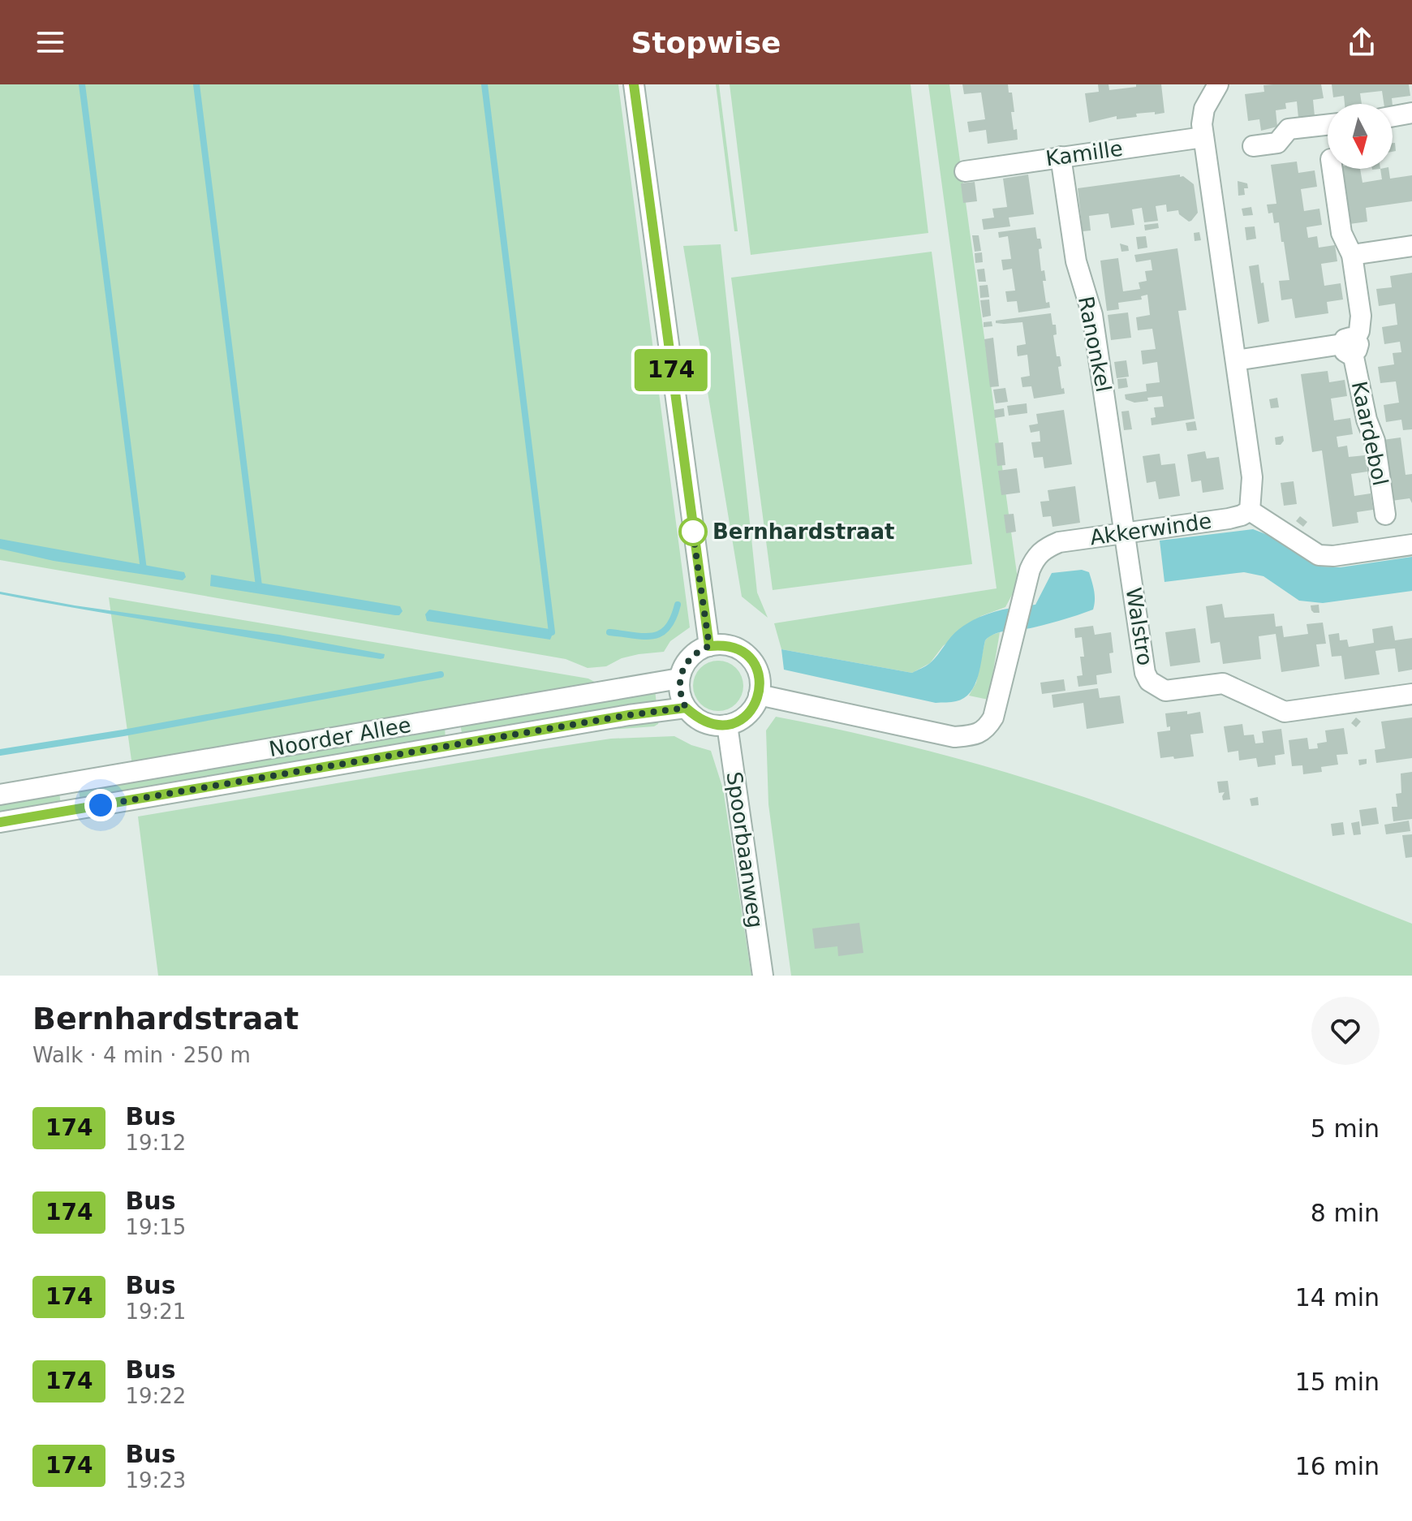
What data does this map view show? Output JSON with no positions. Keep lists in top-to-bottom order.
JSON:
{
  "streets": {
    "street": [
      "Kamille",
      "Ranonkel",
      "Kaardebol",
      "Akkerwinde",
      "Walstro",
      "Noorder Allee",
      "Spoorbaanweg"
    ]
  },
  "crossings": [
    ["Kamille", "Ranonkel"],
    ["Ranonkel", "Akkerwinde"],
    ["Ranonkel", "Walstro"],
    ["Akkerwinde", "Walstro"],
    ["Akkerwinde", "Noorder Allee"],
    ["Akkerwinde", "Spoorbaanweg"],
    ["Noorder Allee", "Spoorbaanweg"]
  ],
  "places": ["Bernhardstraat"],
  "lines": ["bus line 174"],
  "north": "bottom",
  "page": {
    "header": "Stopwise",
    "on_map": "174",
    "heading": ["Bernhardstraat", "Walk · 4 min · 250 m"],
    "list": [
      {
        "mark": "174",
        "name": "Bus",
        "note": "19:12",
        "value": "5 min"
      },
      {
        "mark": "174",
        "name": "Bus",
        "note": "19:15",
        "value": "8 min"
      },
      {
        "mark": "174",
        "name": "Bus",
        "note": "19:21",
        "value": "14 min"
      },
      {
        "mark": "174",
        "name": "Bus",
        "note": "19:22",
        "value": "15 min"
      },
      {
        "mark": "174",
        "name": "Bus",
        "note": "19:23",
        "value": "16 min"
      }
    ]
  }
}
